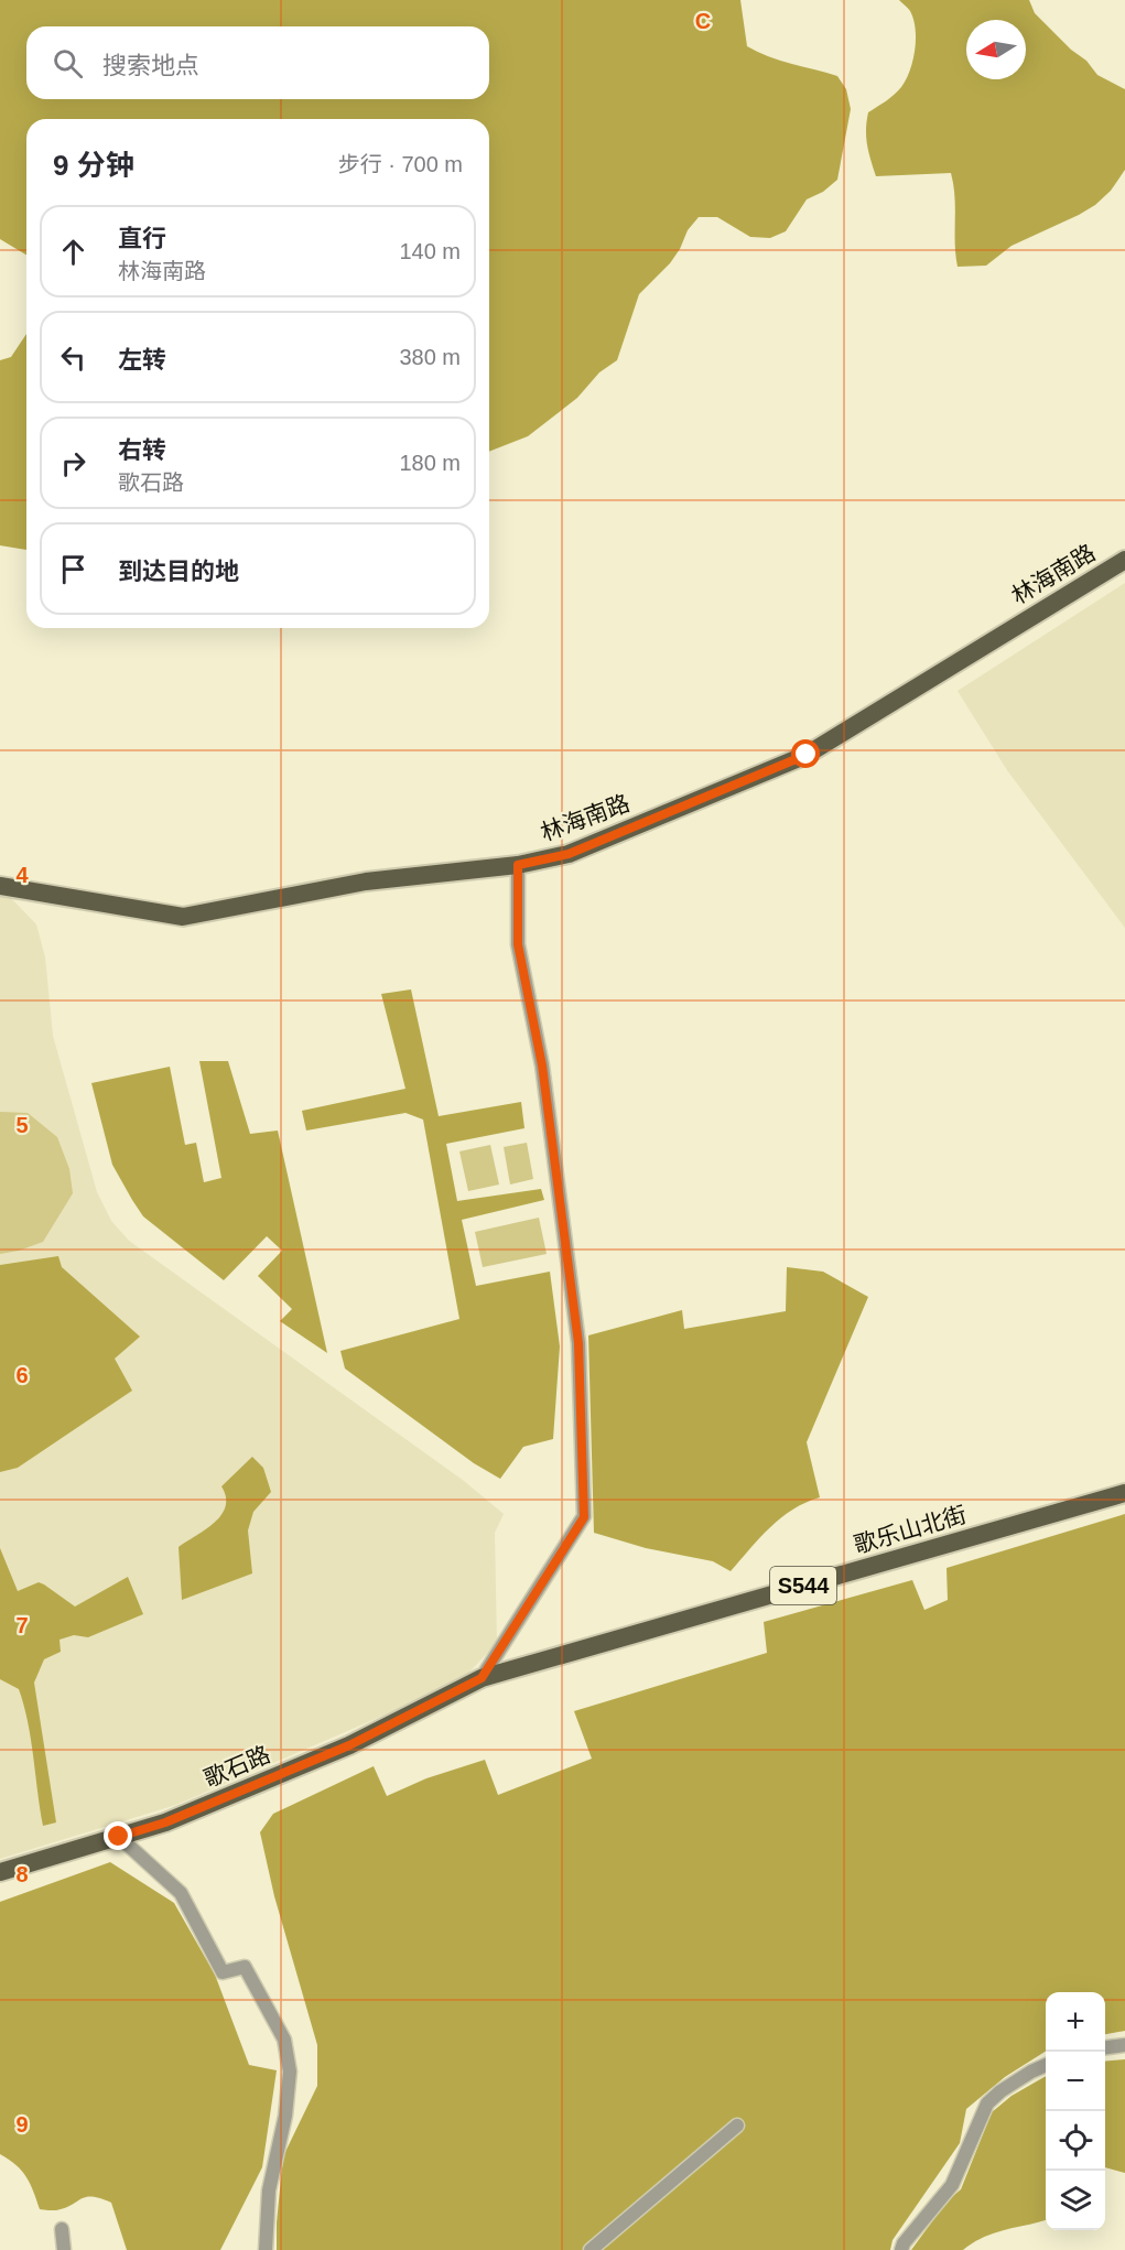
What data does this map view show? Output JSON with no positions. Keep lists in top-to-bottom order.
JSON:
{
  "streets": {
    "main road": [
      "林海南路",
      "歌乐山北街",
      "S544",
      "歌石路"
    ]
  },
  "crossings": [
    ["歌乐山北街", "歌石路"]
  ],
  "north": "left",
  "page": {
    "search": "搜索地点",
    "heading": ["9 分钟", "步行 · 700 m"],
    "list": [
      ["直行", "林海南路", "140 m"],
      ["左转", "380 m"],
      ["右转", "歌石路", "180 m"],
      "到达目的地"
    ],
    "map_buttons": ["+", "−"]
  },
  "grid": {
    "columns": ["C"],
    "rows": [
      "4",
      "5",
      "6",
      "7",
      "8",
      "9"
    ]
  }
}
